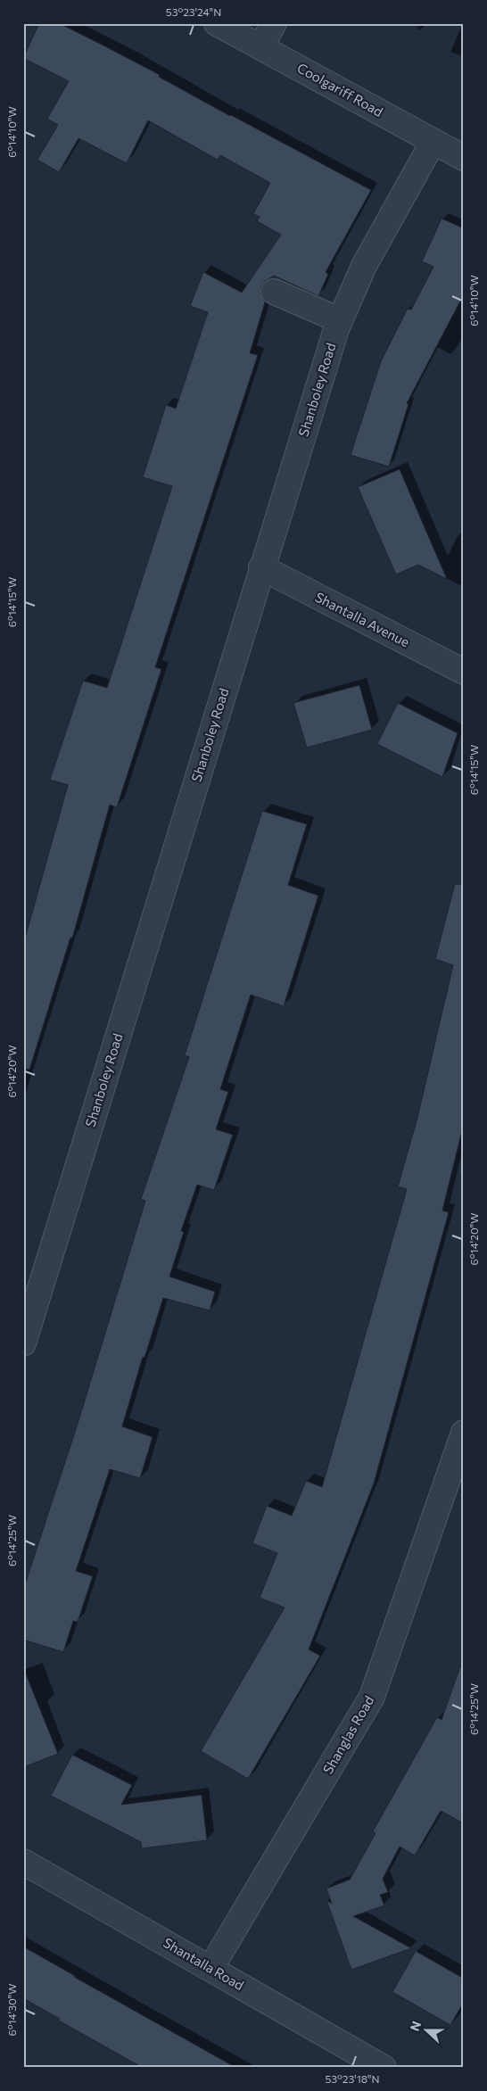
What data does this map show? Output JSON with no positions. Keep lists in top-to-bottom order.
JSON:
{
  "streets": {
    "street": [
      "Coolgariff Road",
      "Shanboley Road",
      "Shantalla Avenue",
      "Shanglas Road",
      "Shantalla Road"
    ]
  },
  "crossings": [
    ["Coolgariff Road", "Shanboley Road"],
    ["Shanboley Road", "Shantalla Avenue"],
    ["Shanglas Road", "Shantalla Road"]
  ],
  "north": "left",
  "coordinates": [
    "53°23'24\"N",
    "6°14'10\"W",
    "6°14'15\"W",
    "6°14'20\"W",
    "6°14'25\"W",
    "6°14'30\"W",
    "53°23'18\"N"
  ]
}
